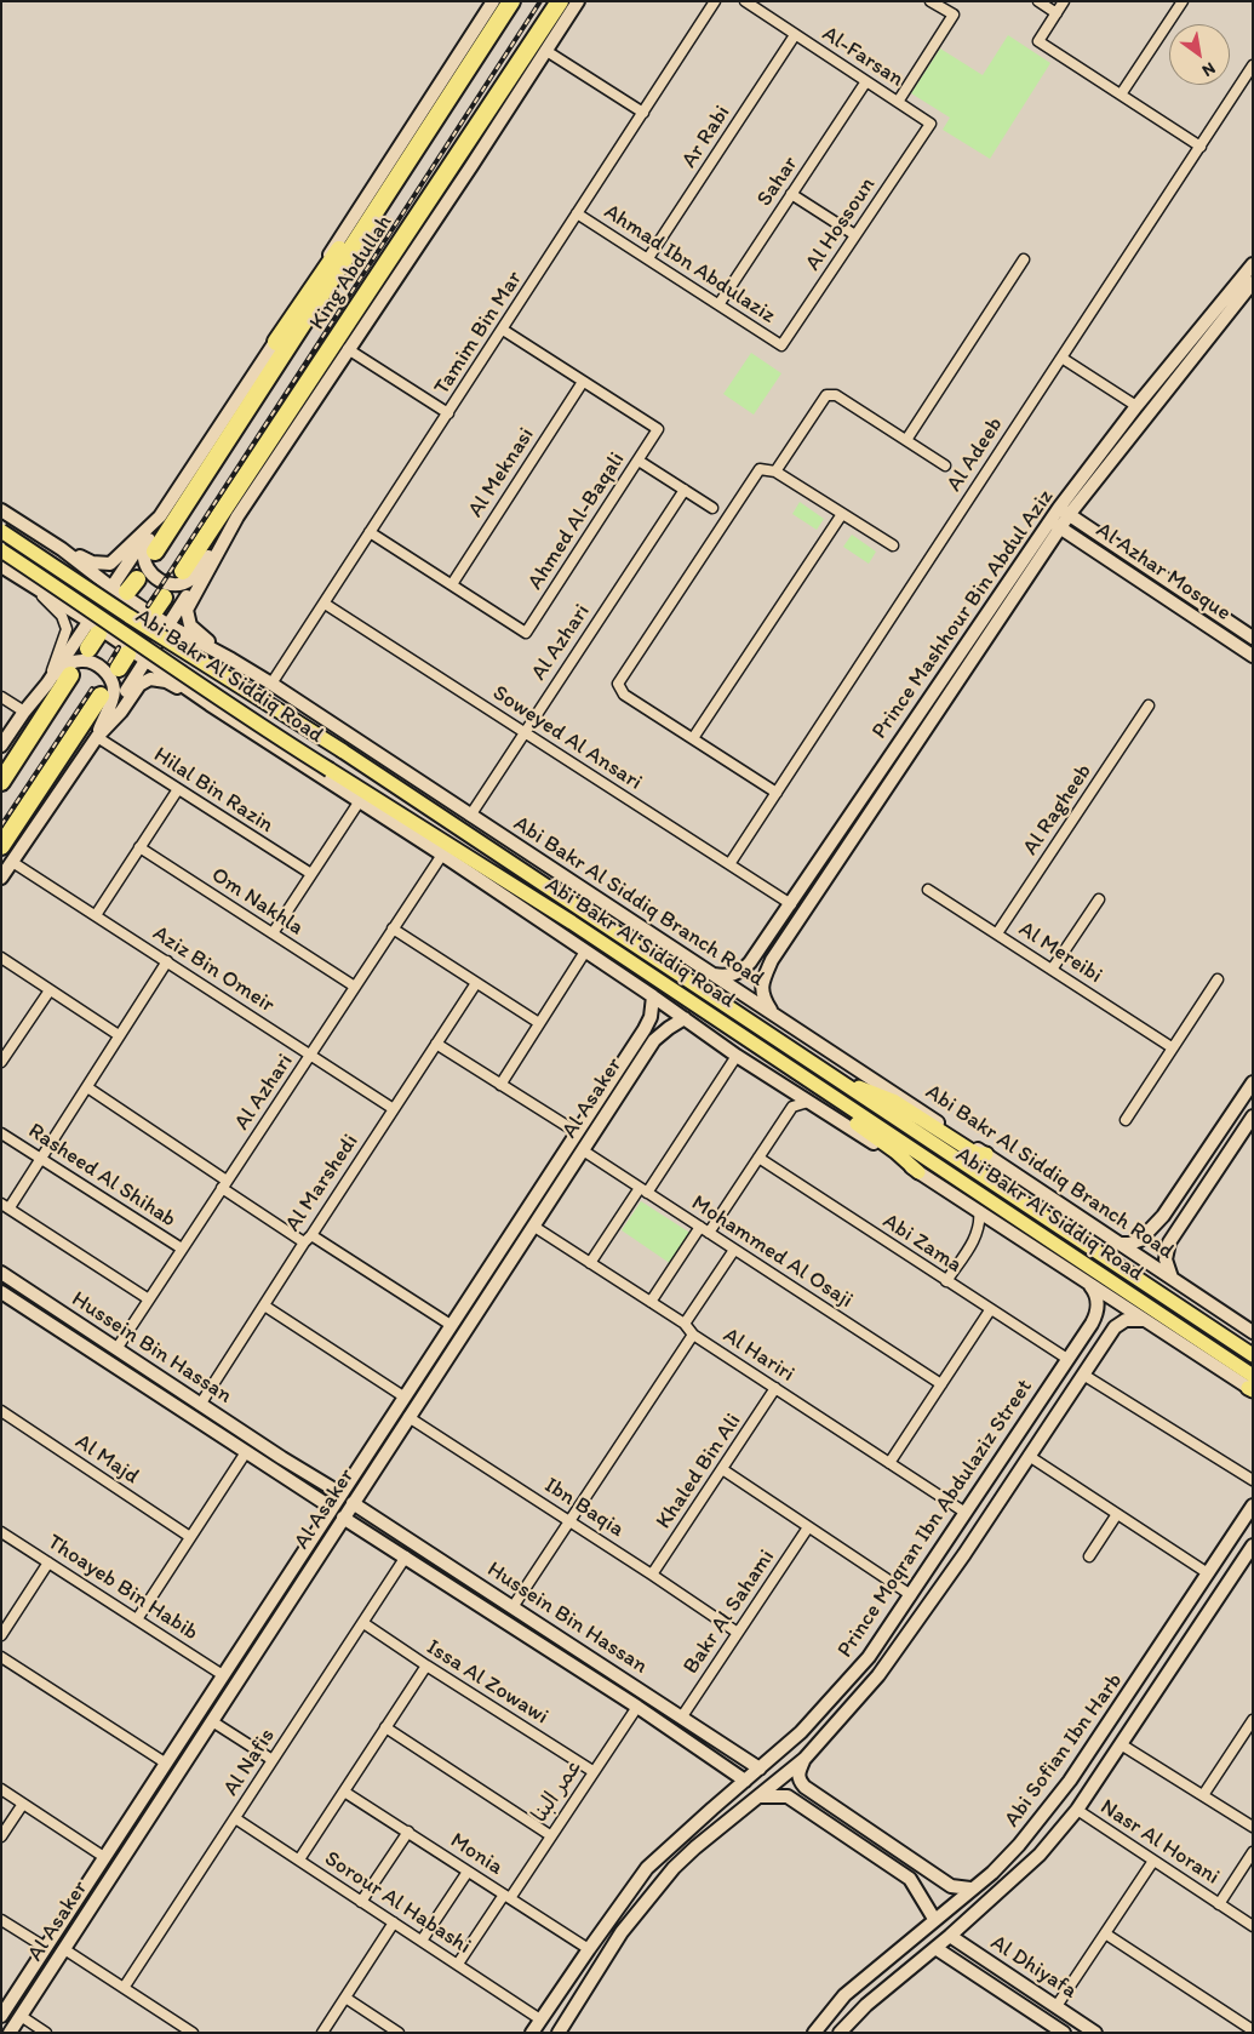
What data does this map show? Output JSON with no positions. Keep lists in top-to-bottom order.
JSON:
{
  "streets": {
    "highway": ["King Abdullah"],
    "main road": ["Abi Bakr Al Siddiq Road"],
    "street": [
      "Al-Farsan",
      "Ar Rabi",
      "Sahar",
      "Al Hossoun",
      "Ahmad Ibn Abdulaziz",
      "Tamim Bin Mar",
      "Al Adeeb",
      "Al Meknasi",
      "Ahmed Al-Baqali",
      "Al Azhar Mosque",
      "Prince Mashhour Bin Abdul Aziz",
      "Al Azhari",
      "Soweyed Al Ansari",
      "Hilal Bin Razin",
      "Al Ragheeb",
      "Om Nakhla",
      "Abi Bakr Al Siddiq Branch Road",
      "Al Mereibi",
      "Aziz Bin Omeir",
      "Al Asaker",
      "Rasheed Al Shihab",
      "Al Marshedi",
      "Abi Zama",
      "Mohammed Al Osaji",
      "Hussein Bin Hassan",
      "Al Hariri",
      "Al Majd",
      "Khaled Bin Ali",
      "Ibn Baqia",
      "Prince Moqran Ibn Abdulaziz Street",
      "Thoayeb Bin Habib",
      "Bakr Al Sahami",
      "Issa Al Zowawi",
      "Abi Sofian Ibn Harb",
      "Al Nafis",
      "عمر البنا",
      "Nasr Al Horani",
      "Monia",
      "Sorour Al Habashi",
      "Al Dhiyafa"
    ]
  },
  "crossings": [
    ["Al-Farsan", "Ar Rabi"],
    ["Al-Farsan", "Sahar"],
    ["Al-Farsan", "Al Hossoun"],
    ["Ar Rabi", "Ahmad Ibn Abdulaziz"],
    ["Sahar", "Ahmad Ibn Abdulaziz"],
    ["Al Hossoun", "Ahmad Ibn Abdulaziz"],
    ["Ahmad Ibn Abdulaziz", "Tamim Bin Mar"],
    ["Tamim Bin Mar", "Soweyed Al Ansari"],
    ["Tamim Bin Mar", "Abi Bakr Al Siddiq Branch Road"],
    ["Al Adeeb", "Soweyed Al Ansari"],
    ["Al Meknasi", "Ahmed Al-Baqali"],
    ["Al Azhar Mosque", "Prince Mashhour Bin Abdul Aziz"],
    ["Prince Mashhour Bin Abdul Aziz", "Soweyed Al Ansari"],
    ["Prince Mashhour Bin Abdul Aziz", "Abi Bakr Al Siddiq Branch Road"],
    ["Al Azhari", "Soweyed Al Ansari"],
    ["Al Azhari", "Om Nakhla"],
    ["Al Azhari", "Abi Bakr Al Siddiq Branch Road"],
    ["Al Azhari", "Aziz Bin Omeir"],
    ["Al Azhari", "Rasheed Al Shihab"],
    ["Al Azhari", "Hussein Bin Hassan"],
    ["Al Ragheeb", "Al Mereibi"],
    ["Aziz Bin Omeir", "Al Marshedi"],
    ["Al Asaker", "Mohammed Al Osaji"],
    ["Al Asaker", "Hussein Bin Hassan"],
    ["Al Asaker", "Al Hariri"],
    ["Al Asaker", "Ibn Baqia"],
    ["Al Asaker", "Thoayeb Bin Habib"],
    ["Al Marshedi", "Hussein Bin Hassan"],
    ["Abi Zama", "Prince Moqran Ibn Abdulaziz Street"],
    ["Hussein Bin Hassan", "Prince Moqran Ibn Abdulaziz Street"],
    ["Hussein Bin Hassan", "Bakr Al Sahami"],
    ["Hussein Bin Hassan", "Al Nafis"],
    ["Hussein Bin Hassan", "عمر البنا"],
    ["Al Hariri", "Khaled Bin Ali"],
    ["Al Hariri", "Prince Moqran Ibn Abdulaziz Street"],
    ["Khaled Bin Ali", "Ibn Baqia"],
    ["Ibn Baqia", "Bakr Al Sahami"],
    ["Prince Moqran Ibn Abdulaziz Street", "Monia"],
    ["Prince Moqran Ibn Abdulaziz Street", "Sorour Al Habashi"],
    ["Issa Al Zowawi", "Al Nafis"],
    ["Issa Al Zowawi", "عمر البنا"],
    ["Abi Sofian Ibn Harb", "Nasr Al Horani"],
    ["Abi Sofian Ibn Harb", "Al Dhiyafa"],
    ["Al Nafis", "Sorour Al Habashi"],
    ["عمر البنا", "Monia"],
    ["عمر البنا", "Sorour Al Habashi"]
  ],
  "north": "bottom right"
}
